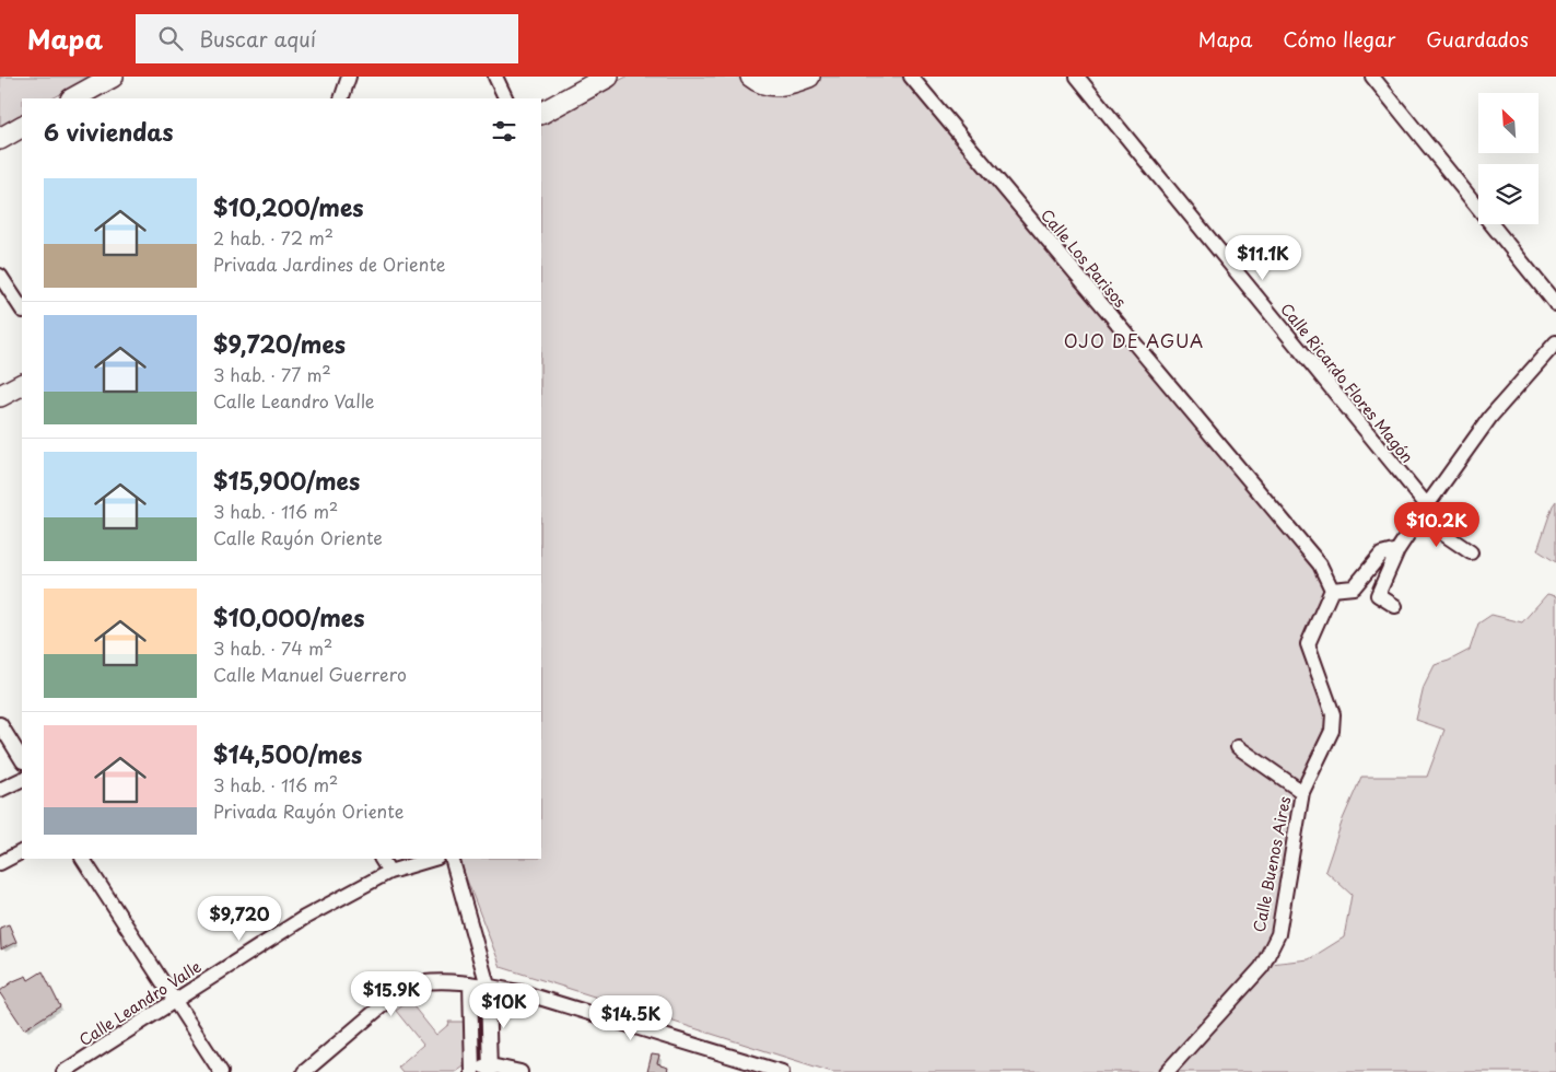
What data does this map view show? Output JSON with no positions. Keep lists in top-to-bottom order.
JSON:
{
  "streets": {
    "street": [
      "Calle Los Parisos",
      "Calle Ricardo Flores Magón",
      "Calle Buenos Aires",
      "Calle Leandro Valle"
    ]
  },
  "crossings": [
    ["Calle Los Parisos", "Calle Buenos Aires"]
  ],
  "districts": ["OJO DE AGUA"],
  "north": "top left",
  "page": {
    "header": "Mapa",
    "search": "Buscar aquí",
    "nav": ["Mapa", "Cómo llegar", "Guardados"],
    "heading": "6 viviendas",
    "list": [
      {
        "name": "$10,200/mes",
        "note": "2 hab. · 72 m² · Privada Jardines de Oriente"
      },
      {
        "name": "$9,720/mes",
        "note": "3 hab. · 77 m² · Calle Leandro Valle"
      },
      {
        "name": "$15,900/mes",
        "note": "3 hab. · 116 m² · Calle Rayón Oriente"
      },
      {
        "name": "$10,000/mes",
        "note": "3 hab. · 74 m² · Calle Manuel Guerrero"
      },
      {
        "name": "$14,500/mes",
        "note": "3 hab. · 116 m² · Privada Rayón Oriente"
      }
    ],
    "price": [
      "$11.1K",
      "$10.2K",
      "$9,720",
      "$15.9K",
      "$10K",
      "$14.5K"
    ]
  }
}
